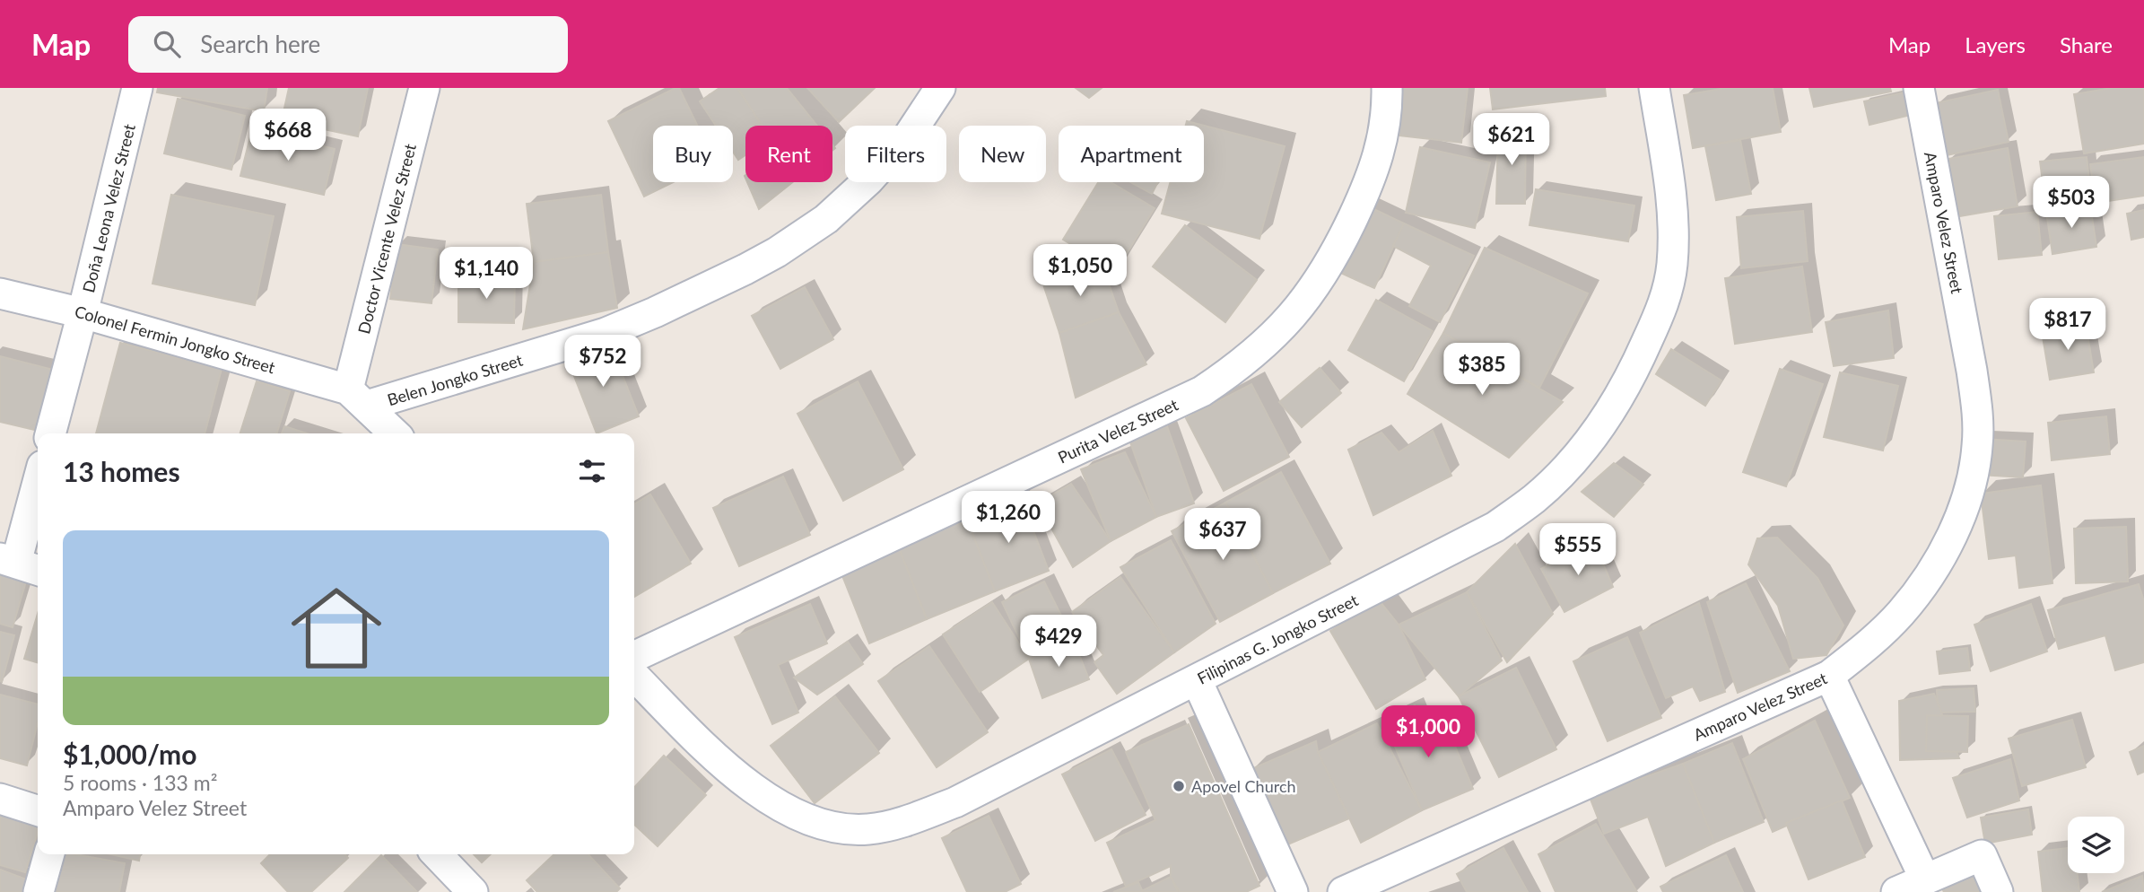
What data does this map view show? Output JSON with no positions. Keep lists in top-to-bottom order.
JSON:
{
  "streets": {
    "street": [
      "Doña Leona Velez Street",
      "Amparo Velez Street",
      "Doctor Vicente Velez Street",
      "Colonel Fermin Jongko Street",
      "Belen Jongko Street",
      "Purita Velez Street",
      "Filipinas G. Jongko Street"
    ]
  },
  "crossings": [
    ["Doña Leona Velez Street", "Colonel Fermin Jongko Street"],
    ["Doctor Vicente Velez Street", "Colonel Fermin Jongko Street"],
    ["Doctor Vicente Velez Street", "Belen Jongko Street"],
    ["Colonel Fermin Jongko Street", "Belen Jongko Street"]
  ],
  "places": ["Apovel Church"],
  "page": {
    "header": "Map",
    "search": "Search here",
    "nav": ["Map", "Layers", "Share"],
    "price": [
      "$668",
      "$621",
      "$503",
      "$1,050",
      "$1,140",
      "$817",
      "$752",
      "$385",
      "$1,260",
      "$637",
      "$555",
      "$429",
      "$1,000"
    ],
    "chip": [
      "Buy",
      "Rent",
      "Filters",
      "New",
      "Apartment"
    ],
    "heading": "13 homes",
    "list": [
      {
        "name": "$1,000/mo",
        "note": "5 rooms · 133 m² · Amparo Velez Street"
      }
    ]
  }
}
